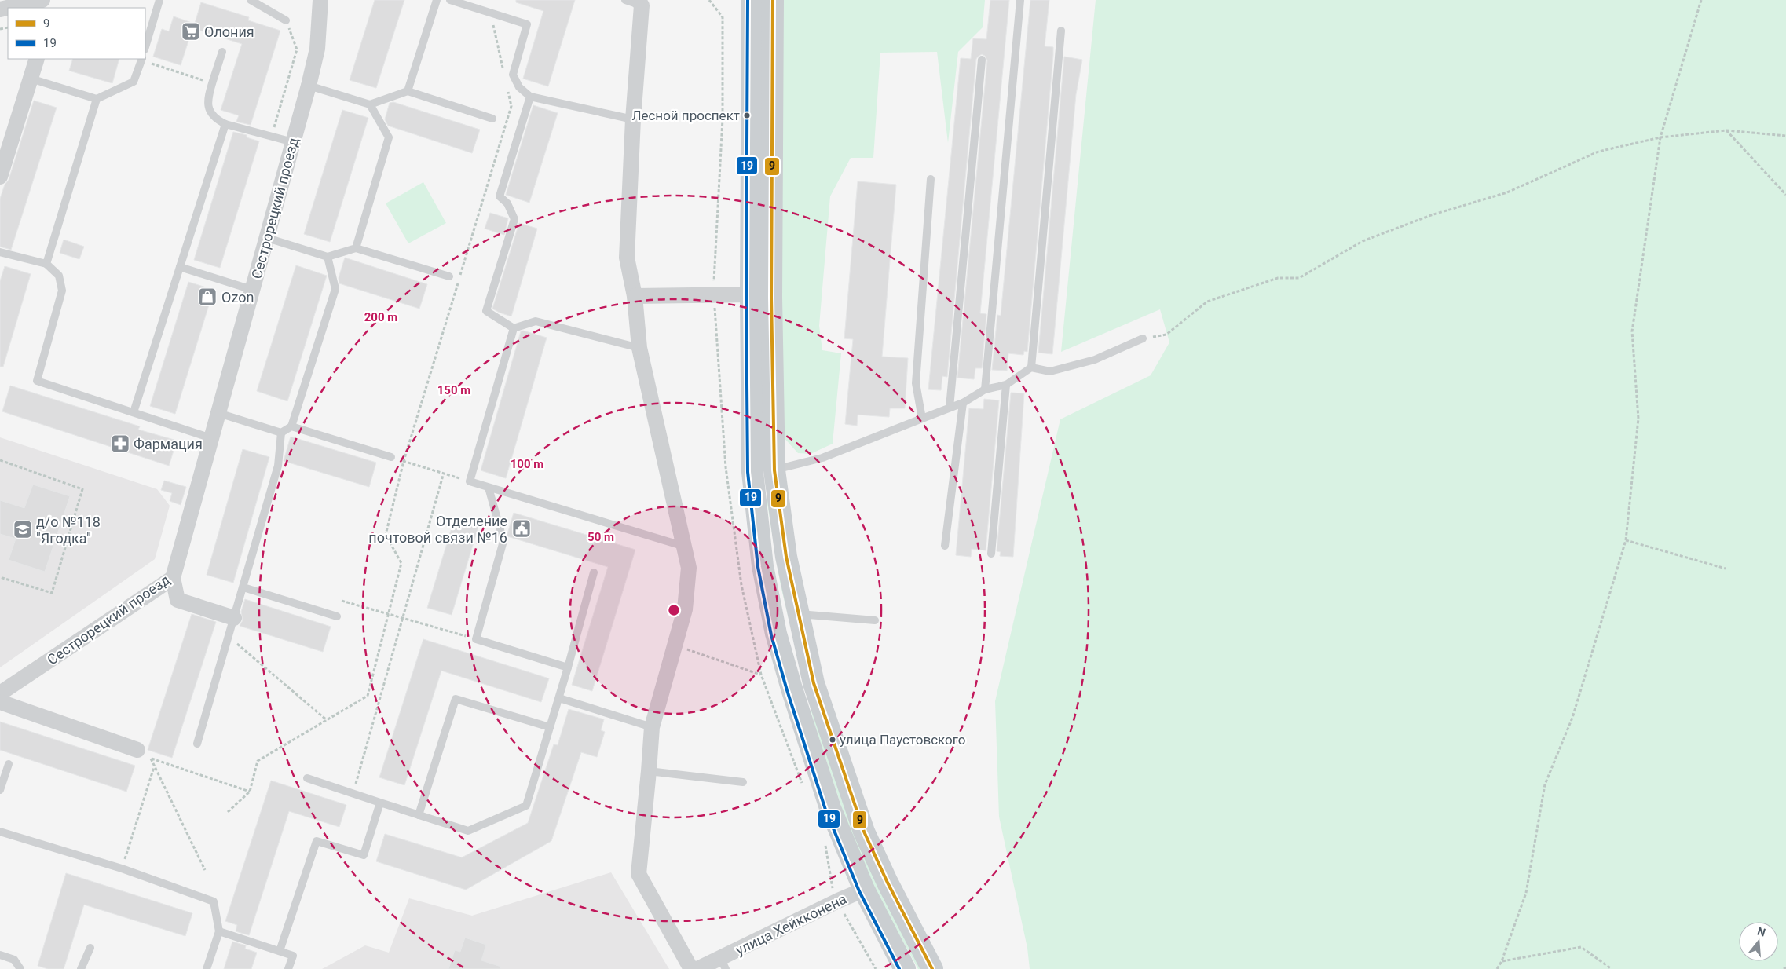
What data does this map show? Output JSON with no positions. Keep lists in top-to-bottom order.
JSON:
{
  "streets": {
    "street": ["Сестрорецкий проезд", "улица Хейкконена"]
  },
  "places": {
    "supermarket": ["Олония"],
    "other": ["Лесной проспект", "улица Паустовского"],
    "shop": ["Ozon"],
    "pharmacy": ["Фармация"],
    "public building": ["Отделение почтовой связи №16"],
    "school or university": ["д/о №118 \"Ягодка\""]
  },
  "lines": ["transit line 9", "transit line 19"],
  "legend": ["9", "19"],
  "north": "top",
  "rings": [
    "200 m",
    "150 m",
    "100 m",
    "50 m"
  ]
}
